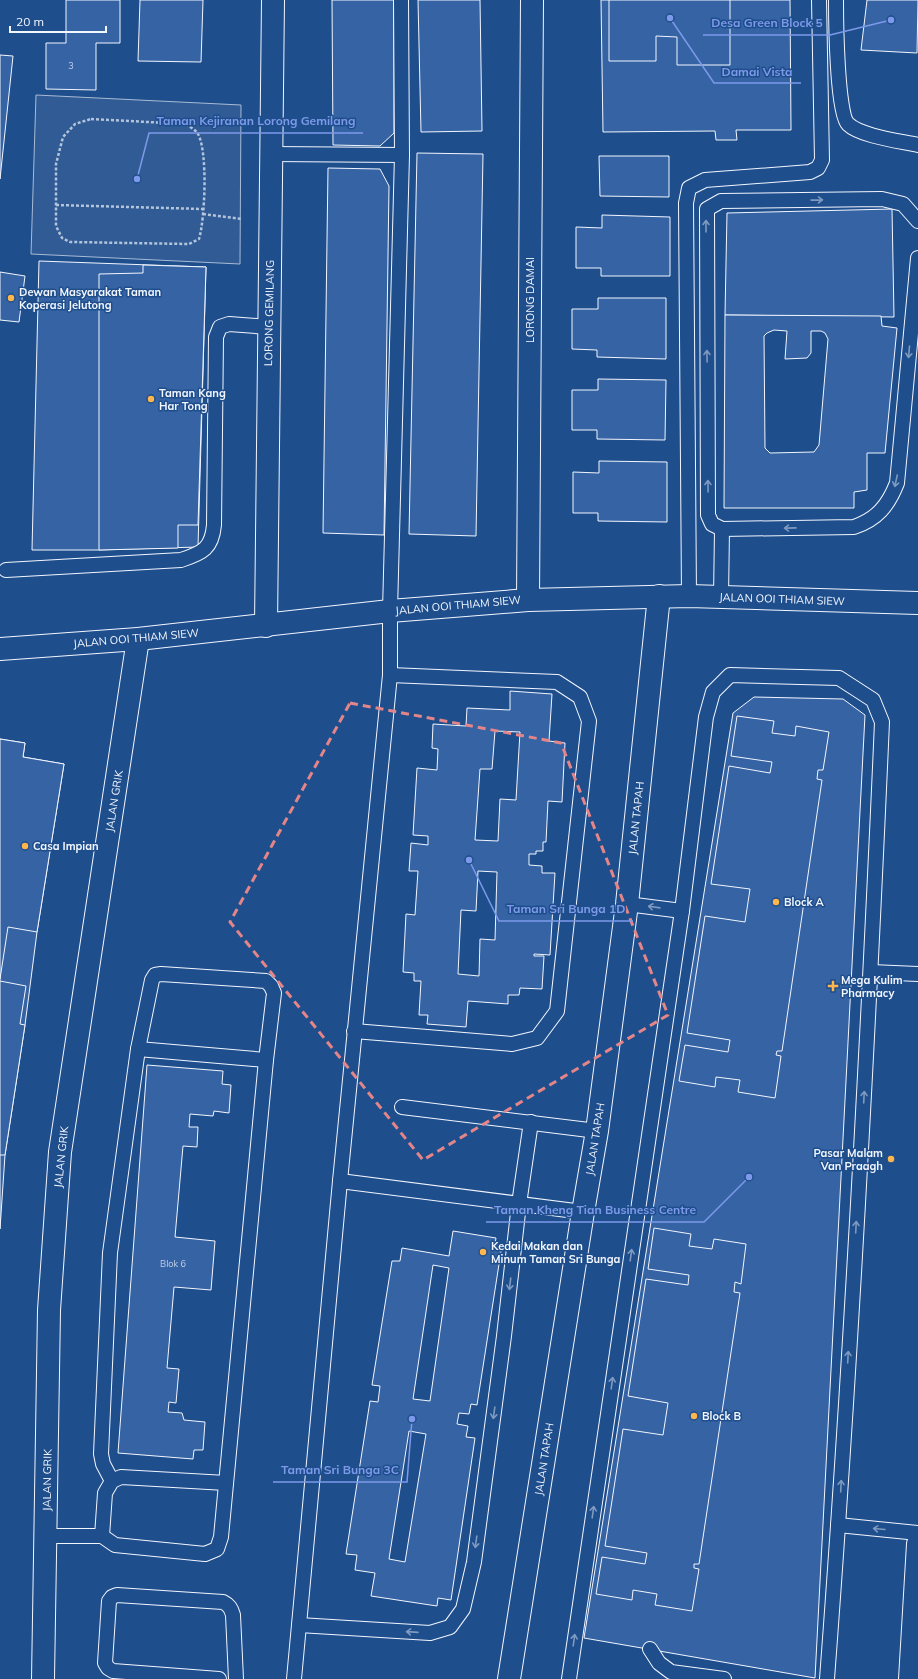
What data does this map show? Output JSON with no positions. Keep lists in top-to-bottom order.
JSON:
{
  "streets": {
    "street": [
      "LORONG DAMAI",
      "LORONG GEMILANG",
      "JALAN OOI THIAM SIEW",
      "JALAN GRIK",
      "JALAN TAPAH"
    ]
  },
  "crossings": [
    ["LORONG DAMAI", "JALAN OOI THIAM SIEW"],
    ["LORONG GEMILANG", "JALAN OOI THIAM SIEW"],
    ["JALAN OOI THIAM SIEW", "JALAN GRIK"],
    ["JALAN OOI THIAM SIEW", "JALAN TAPAH"]
  ],
  "places": {
    "other": [
      "Damai Vista",
      "Desa Green Block 5",
      "Taman Kejiranan Lorong Gemilang",
      "Dewan Masyarakat Taman Koperasi Jelutong",
      "Taman Kang Har Tong",
      "Casa Impian",
      "Taman Sri Bunga 1D",
      "Block A",
      "Pasar Malam Van Praagh",
      "Taman Kheng Tian Business Centre",
      "Kedai Makan dan Minum Taman Sri Bunga",
      "Block B",
      "Taman Sri Bunga 3C"
    ],
    "health": ["Mega Kulim Pharmacy"]
  },
  "house_numbers": ["3", "Blok 6"],
  "scale_bar": "20 m"
}
